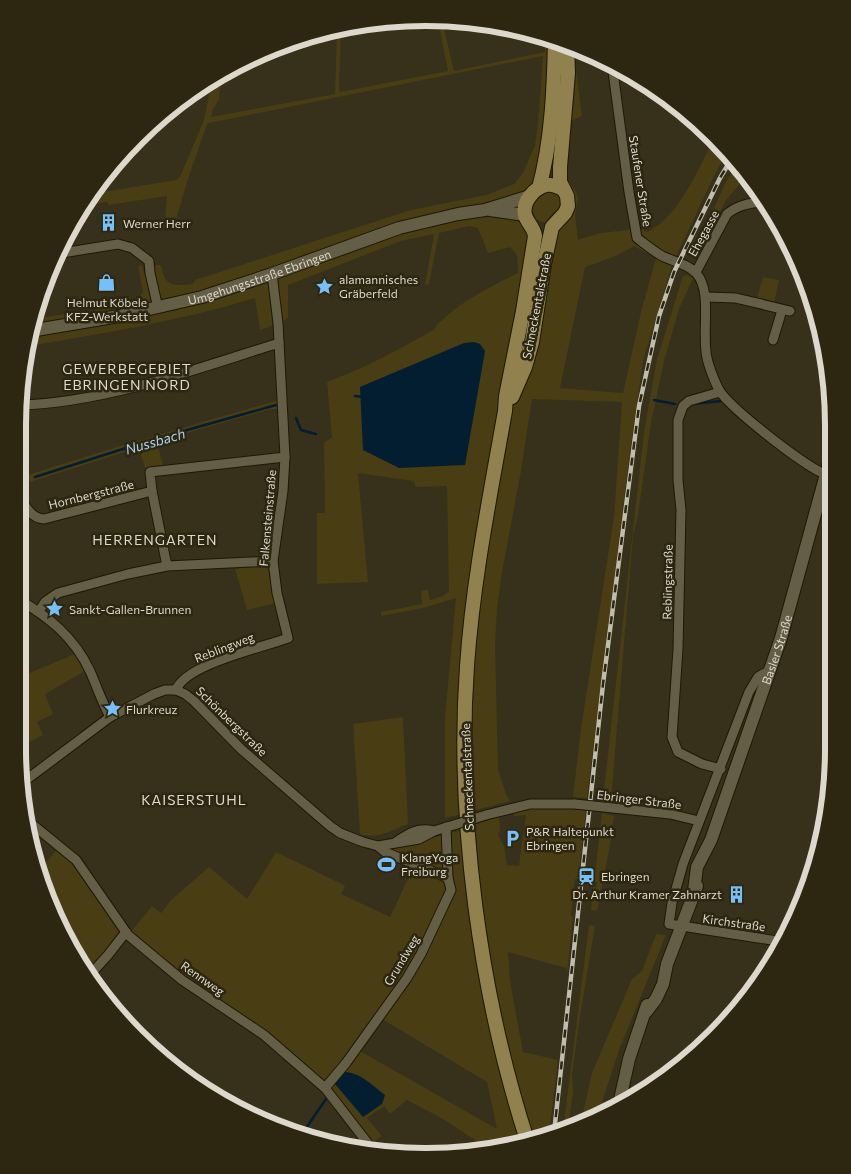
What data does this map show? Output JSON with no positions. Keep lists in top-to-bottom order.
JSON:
{
  "streets": {
    "main road": ["Umgehungsstraße Ebringen", "Schneckentalstraße", "Basler Straße"],
    "street": [
      "Staufener Straße",
      "Ehegasse",
      "Hornbergstraße",
      "Falkensteinstraße",
      "Reblingstraße",
      "Reblingweg",
      "Schönbergstraße",
      "Ebringer Straße",
      "Kirchstraße",
      "Grundweg",
      "Rennweg"
    ]
  },
  "crossings": [
    ["Staufener Straße", "Ehegasse"],
    ["Umgehungsstraße Ebringen", "Schneckentalstraße"],
    ["Umgehungsstraße Ebringen", "Falkensteinstraße"],
    ["Hornbergstraße", "Falkensteinstraße"],
    ["Falkensteinstraße", "Reblingweg"],
    ["Reblingweg", "Schönbergstraße"],
    ["Basler Straße", "Kirchstraße"],
    ["Schönbergstraße", "Grundweg"],
    ["Ebringer Straße", "Grundweg"],
    ["Grundweg", "Rennweg"]
  ],
  "districts": ["GEWERBEGEBIET EBRINGEN NORD", "HERRENGARTEN", "KAISERSTUHL"],
  "water": ["Nussbach"],
  "places": {
    "building": ["Werner Herr", "Dr. Arthur Kramer Zahnarzt"],
    "shop": ["Helmut Köbele KFZ-Werkstatt"],
    "place": ["alamannisches Gräberfeld", "Sankt-Gallen-Brunnen", "Flurkreuz"],
    "parking": ["P&R Haltepunkt Ebringen"],
    "sports": ["KlangYoga Freiburg"],
    "station": ["Ebringen"]
  }
}
